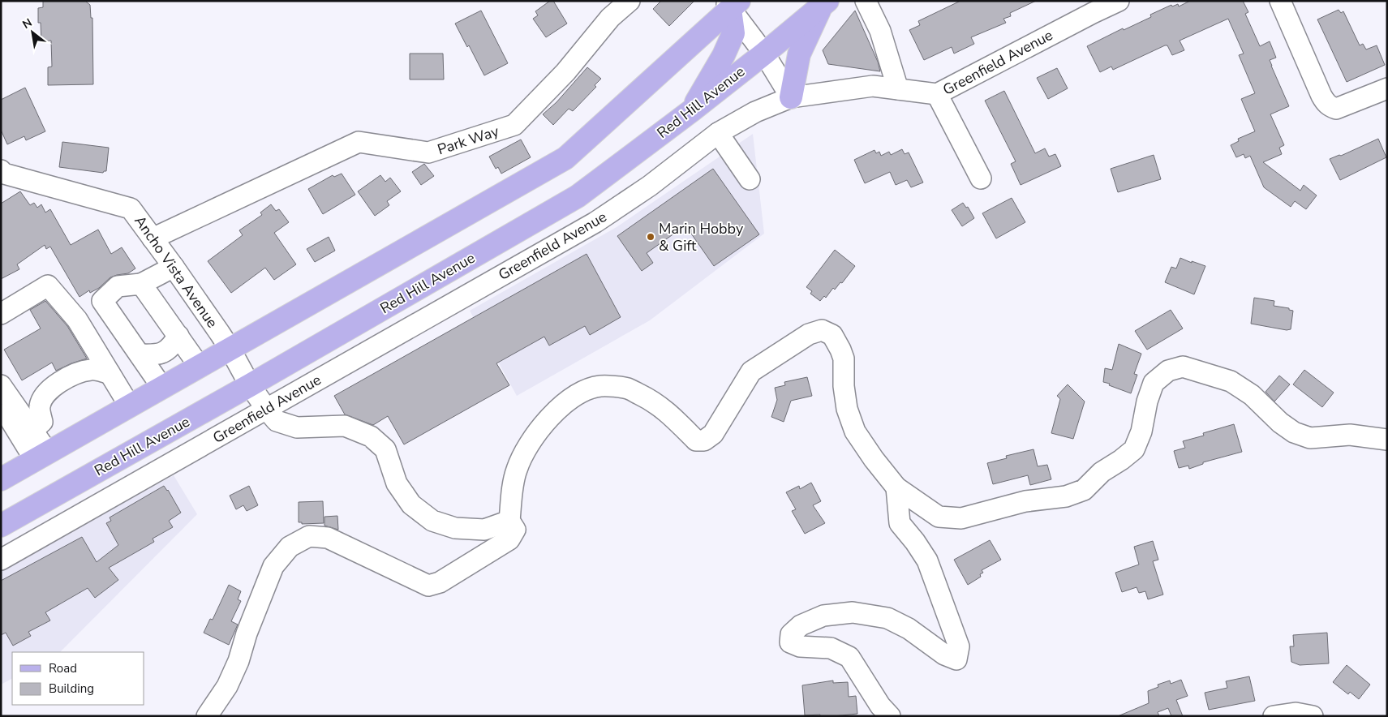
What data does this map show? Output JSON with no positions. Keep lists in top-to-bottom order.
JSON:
{
  "streets": {
    "main road": ["Red Hill Avenue"],
    "street": ["Greenfield Avenue", "Park Way", "Ancho Vista Avenue"]
  },
  "crossings": [
    ["Greenfield Avenue", "Ancho Vista Avenue"],
    ["Red Hill Avenue", "Ancho Vista Avenue"],
    ["Park Way", "Ancho Vista Avenue"]
  ],
  "places": ["Marin Hobby & Gift"],
  "legend": ["Road", "Building"],
  "north": "top left"
}
